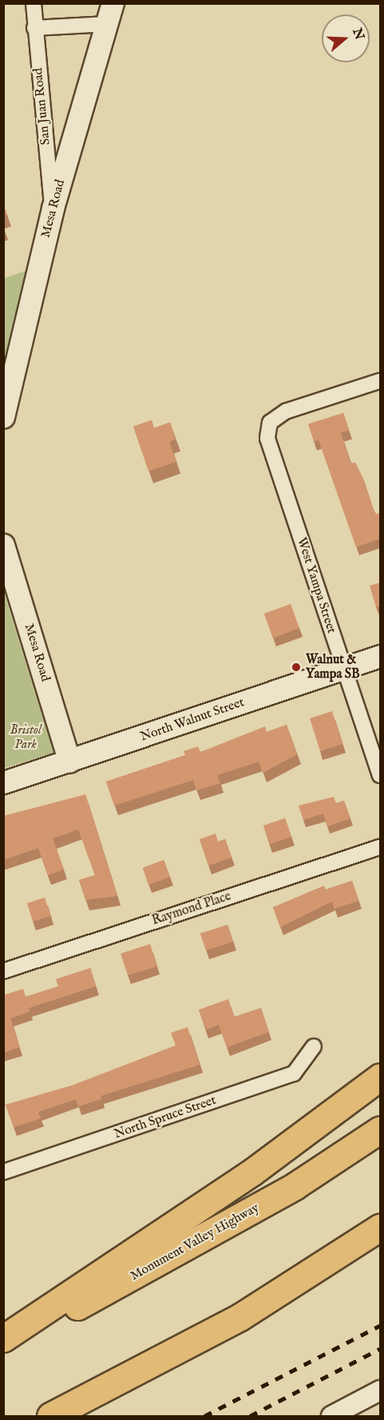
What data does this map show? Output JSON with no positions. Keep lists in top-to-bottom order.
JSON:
{
  "streets": {
    "highway": ["Monument Valley Highway"],
    "main road": ["Mesa Road", "North Walnut Street"],
    "street": [
      "San Juan Road",
      "West Yampa Street",
      "Raymond Place",
      "North Spruce Street"
    ]
  },
  "crossings": [
    ["San Juan Road", "Mesa Road"],
    ["Mesa Road", "North Walnut Street"],
    ["West Yampa Street", "North Walnut Street"]
  ],
  "parks": ["Bristol Park"],
  "places": ["Walnut & Yampa SB"],
  "north": "right"
}
